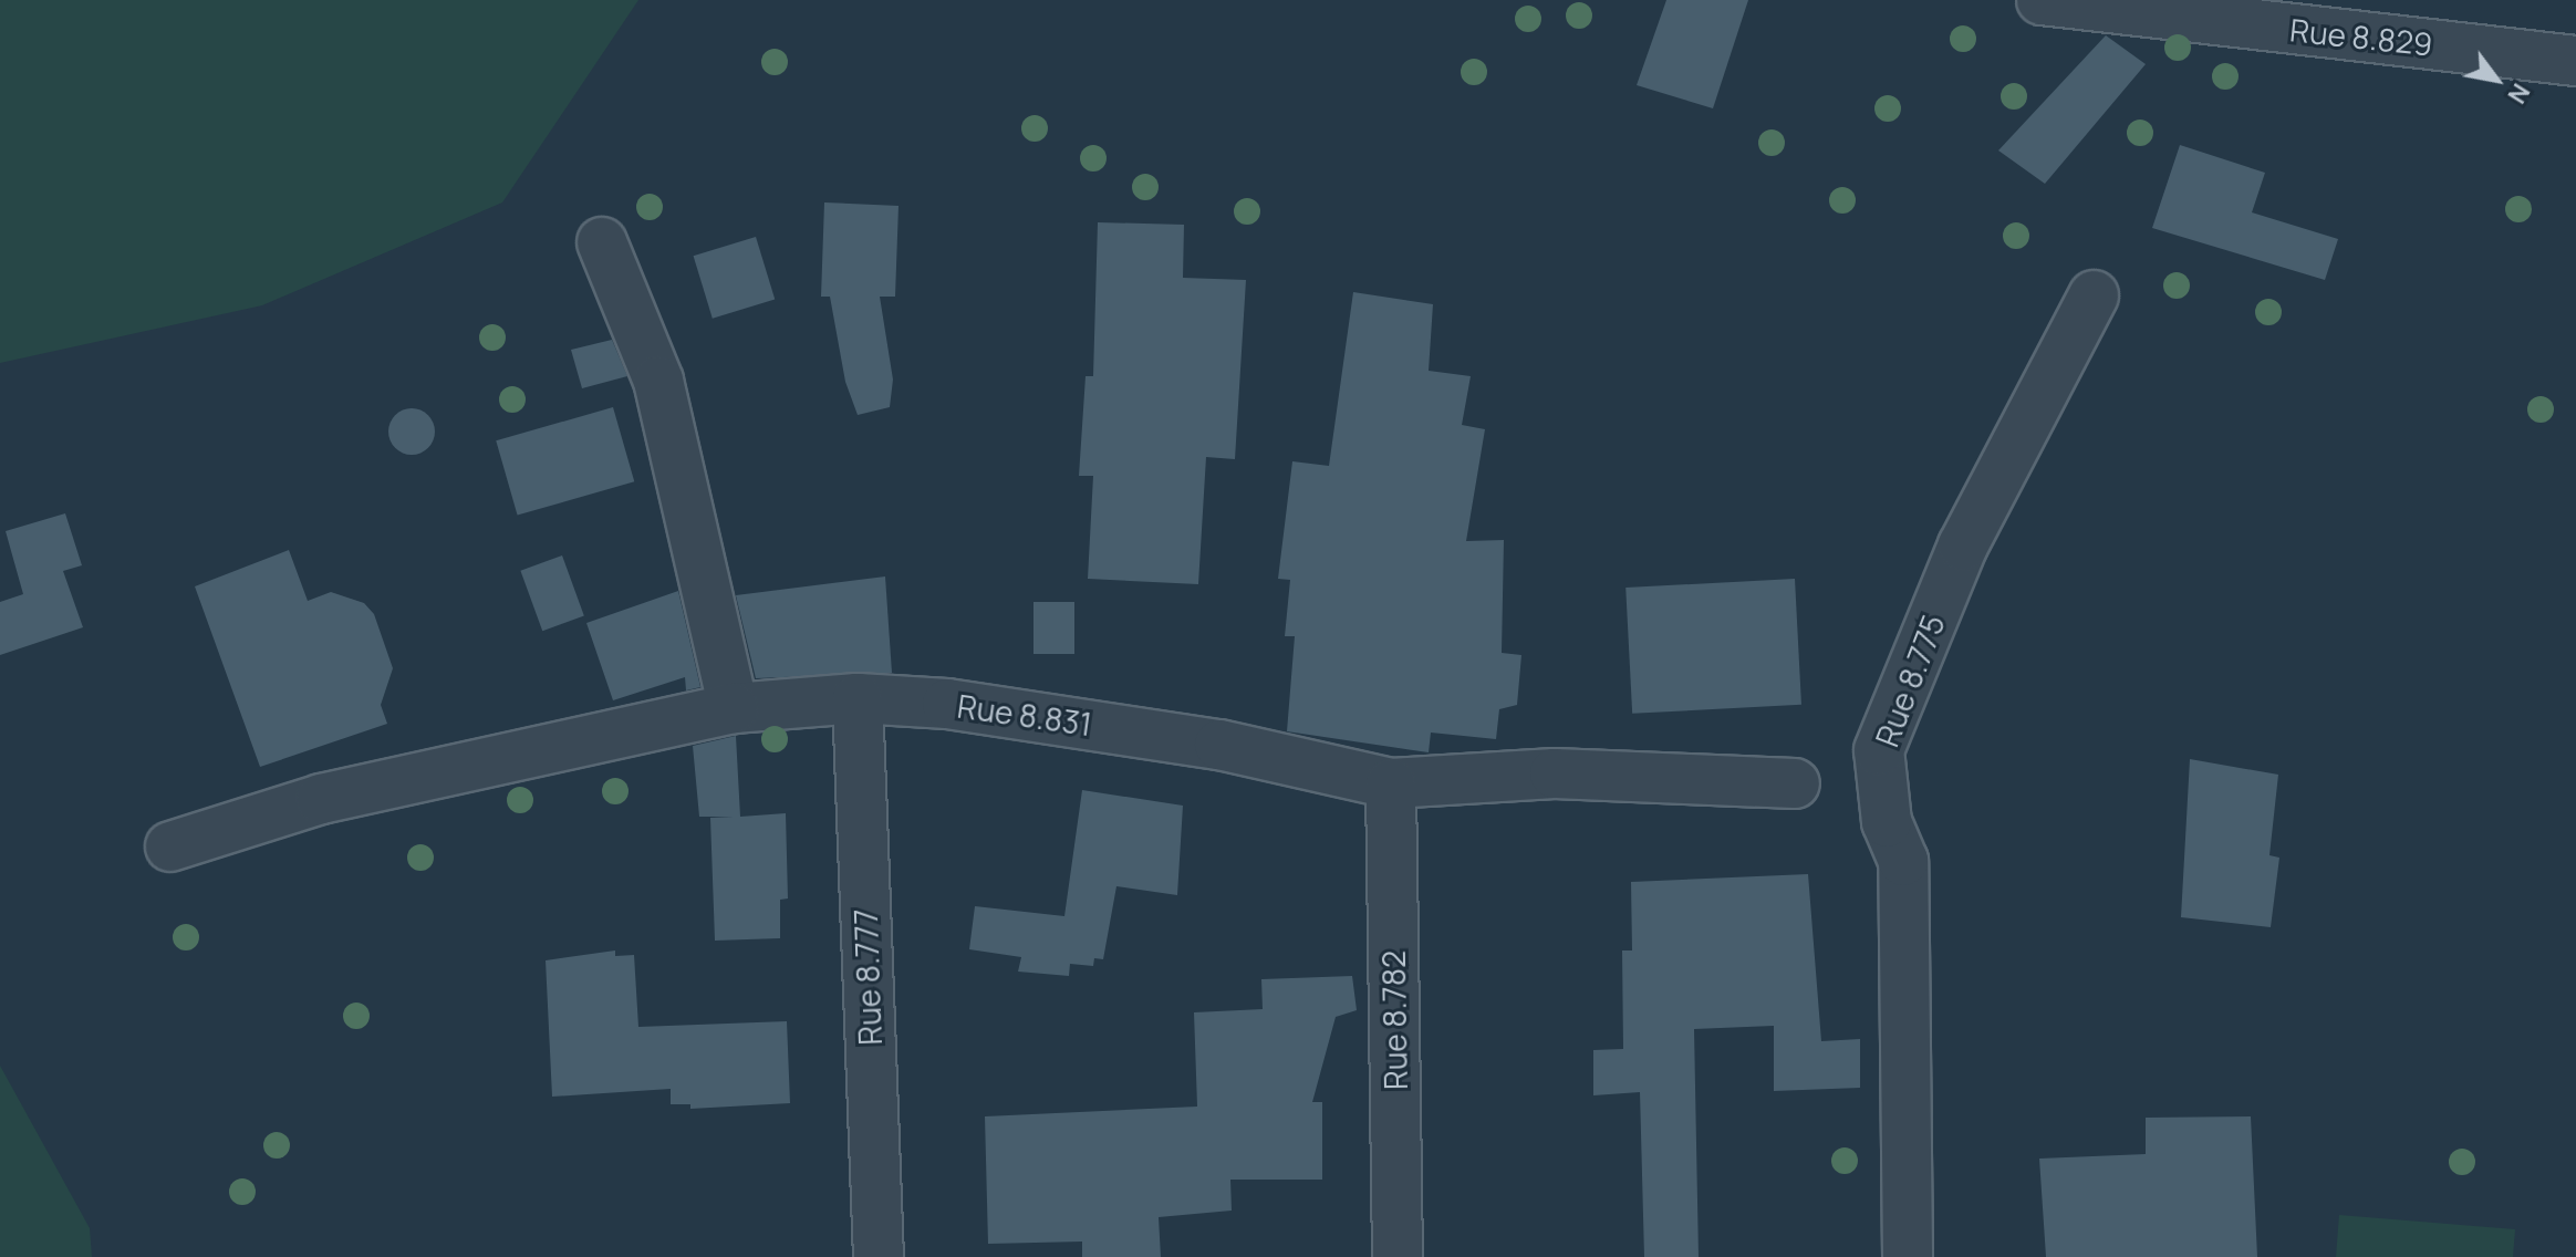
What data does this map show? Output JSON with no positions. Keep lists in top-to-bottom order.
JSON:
{
  "streets": {
    "street": [
      "Rue 8.829",
      "Rue 8.775",
      "Rue 8.831",
      "Rue 8.777",
      "Rue 8.782"
    ]
  },
  "crossings": [
    ["Rue 8.831", "Rue 8.777"],
    ["Rue 8.831", "Rue 8.782"]
  ],
  "north": "bottom right"
}
